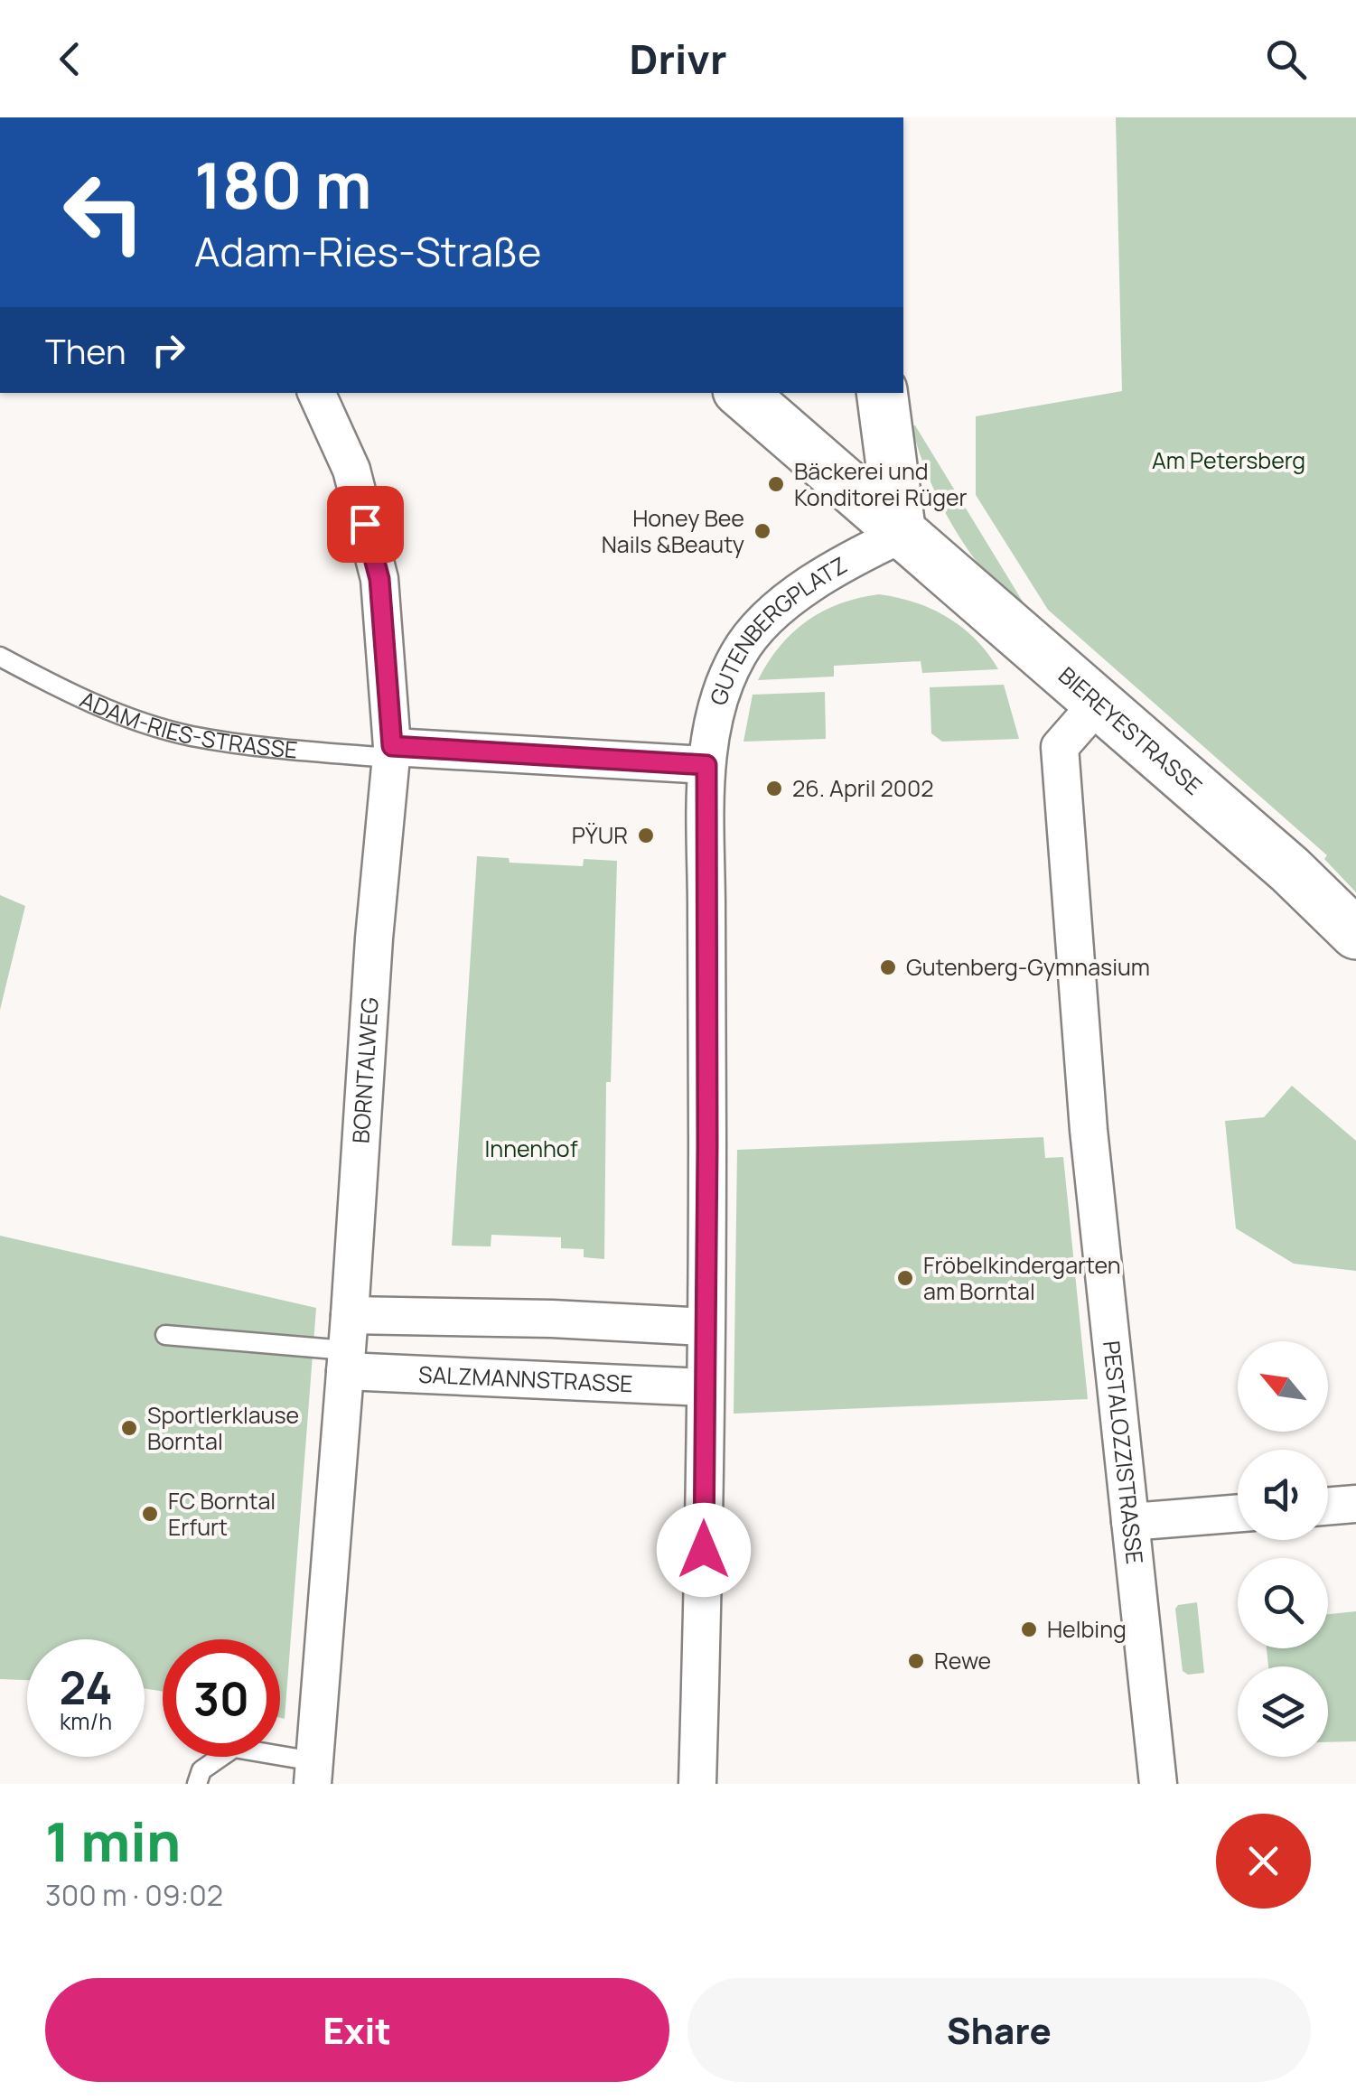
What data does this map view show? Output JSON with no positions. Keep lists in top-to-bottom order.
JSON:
{
  "streets": {
    "main road": ["BIEREYESTRASSE"],
    "street": [
      "GUTENBERGPLATZ",
      "ADAM-RIES-STRASSE",
      "BORNTALWEG",
      "SALZMANNSTRASSE",
      "PESTALOZZISTRASSE"
    ]
  },
  "crossings": [
    ["GUTENBERGPLATZ", "ADAM-RIES-STRASSE"],
    ["GUTENBERGPLATZ", "BIEREYESTRASSE"],
    ["GUTENBERGPLATZ", "SALZMANNSTRASSE"],
    ["ADAM-RIES-STRASSE", "BORNTALWEG"],
    ["BIEREYESTRASSE", "PESTALOZZISTRASSE"],
    ["BORNTALWEG", "SALZMANNSTRASSE"]
  ],
  "parks": ["Am Petersberg", "Innenhof"],
  "places": [
    "Bäckerei und Konditorei Rüger",
    "Honey Bee Nails &Beauty",
    "26. April 2002",
    "PŸUR",
    "Gutenberg-Gymnasium",
    "Fröbelkindergarten am Borntal",
    "Sportlerklause Borntal",
    "FC Borntal Erfurt",
    "Helbing",
    "Rewe"
  ],
  "north": "top left",
  "page": {
    "header": "Drivr",
    "turn": ["180 m", "Adam-Ries-Straße"],
    "then": "Then",
    "speed": "24 km/h",
    "limit": "30",
    "heading": ["1 min", "300 m · 09:02"],
    "buttons": ["Exit", "Share"]
  }
}
